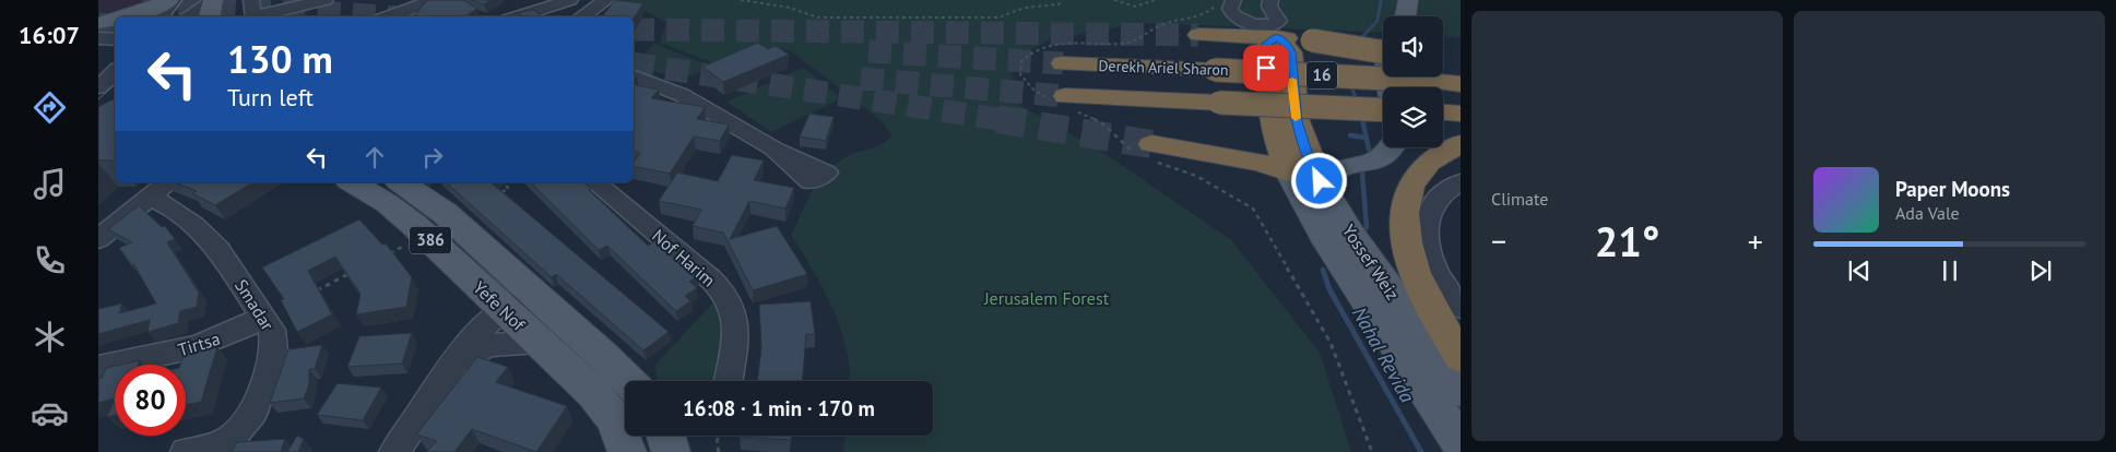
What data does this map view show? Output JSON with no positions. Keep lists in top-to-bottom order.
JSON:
{
  "streets": {
    "highway": ["Derekh Ariel Sharon", "16"],
    "main road": ["386", "Yossef Weiz", "Yefe Nof"],
    "street": ["Nof Harim", "Smadar", "Tirtsa"]
  },
  "crossings": [
    ["Smadar", "Tirtsa"]
  ],
  "water": ["Nahal Revida"],
  "parks": ["Jerusalem Forest"],
  "page": {
    "tabs": "16:07",
    "tile": "Climate",
    "turn": ["130 m", "Turn left"],
    "song": ["Paper Moons", "Ada Vale"],
    "heat": ["−", "21°", "+"],
    "limit": "80",
    "trip": "16:08 · 1 min · 170 m"
  }
}
